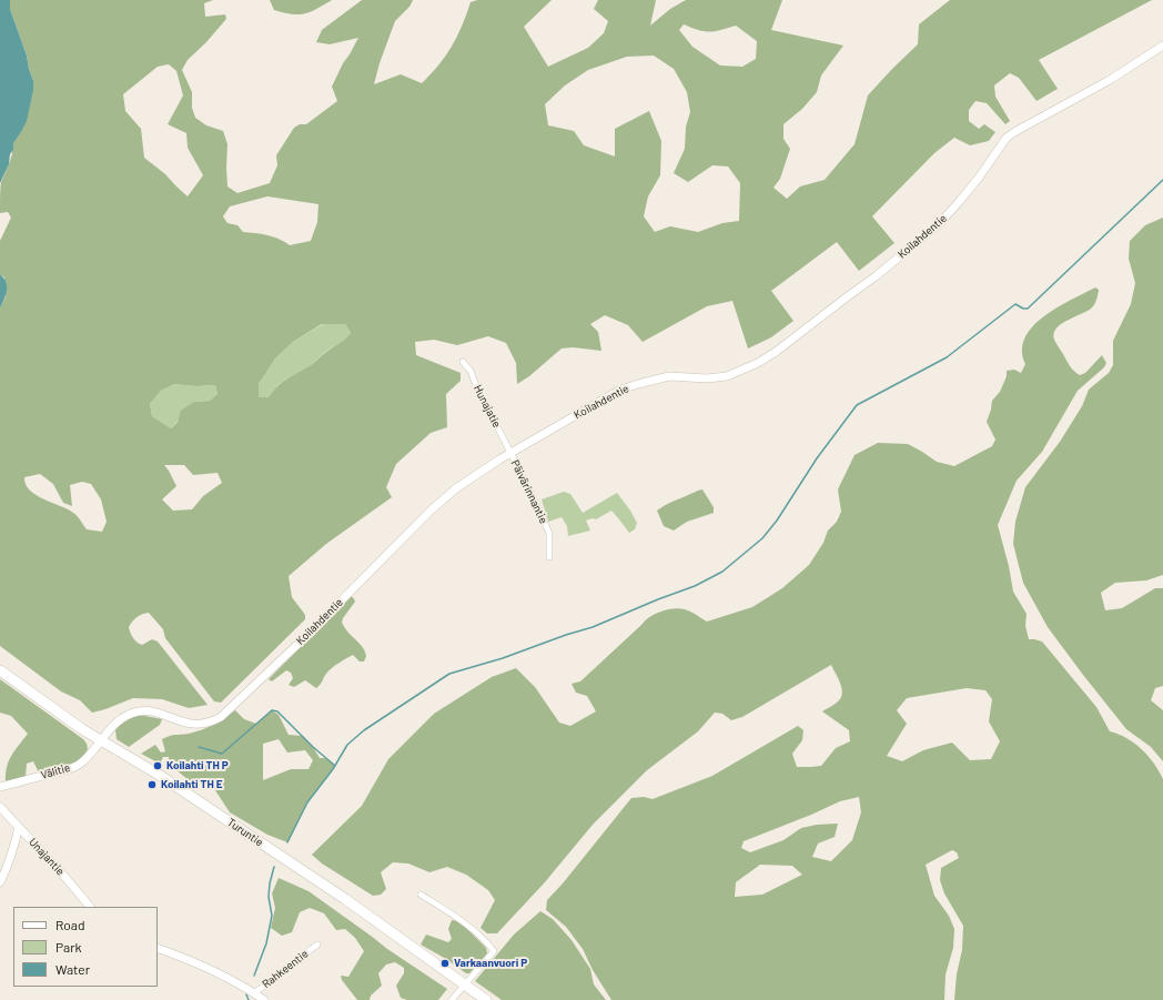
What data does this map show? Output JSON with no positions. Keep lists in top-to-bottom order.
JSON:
{
  "streets": {
    "highway": ["Turuntie"],
    "street": [
      "Koilahdentie",
      "Hunajatie",
      "Päivärinnantie",
      "Välitie",
      "Unajantie",
      "Rahkeentie"
    ]
  },
  "crossings": [
    ["Koilahdentie", "Hunajatie"],
    ["Koilahdentie", "Päivärinnantie"],
    ["Koilahdentie", "Välitie"],
    ["Koilahdentie", "Turuntie"],
    ["Hunajatie", "Päivärinnantie"],
    ["Välitie", "Turuntie"]
  ],
  "places": ["Koilahti TH P", "Koilahti TH E", "Varkaanvuori P"],
  "legend": ["Road", "Park", "Water"]
}
